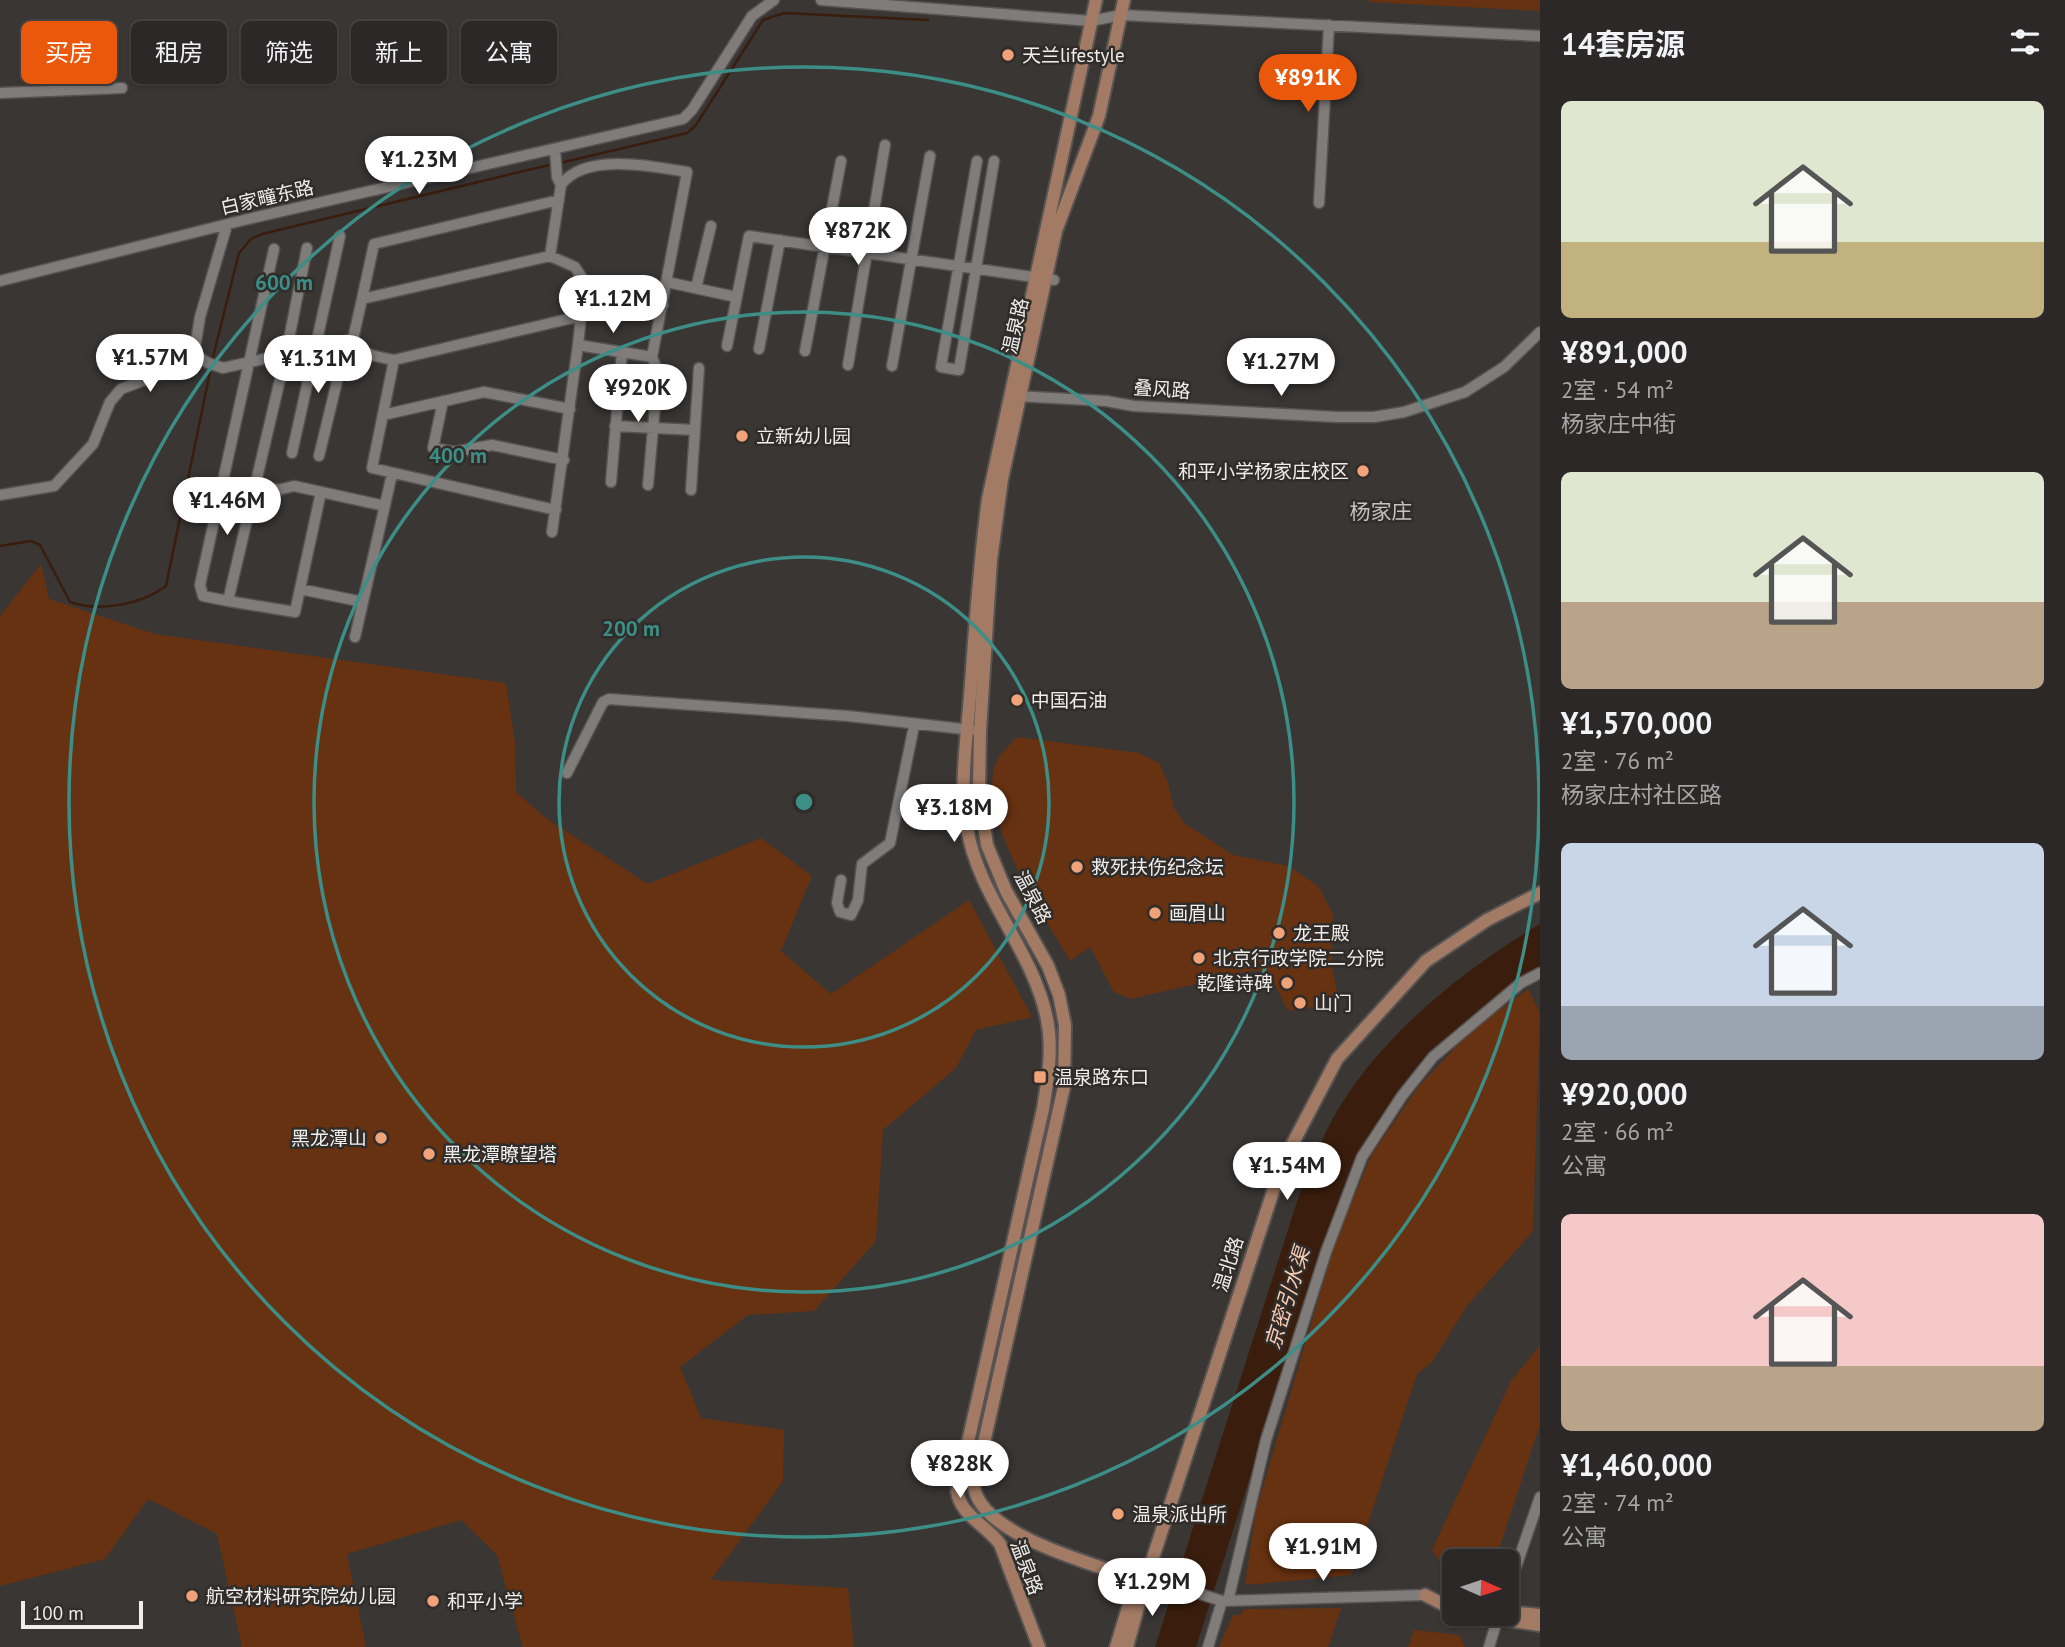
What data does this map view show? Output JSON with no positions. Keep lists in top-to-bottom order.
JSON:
{
  "streets": {
    "main road": ["温泉路", "温北路"],
    "street": ["白家疃东路", "叠风路"]
  },
  "crossings": [
    ["温泉路", "叠风路"],
    ["温泉路", "温北路"]
  ],
  "districts": ["杨家庄"],
  "water": ["京密引水渠"],
  "places": {
    "other": [
      "天兰lifestyle",
      "立新幼儿园",
      "和平小学杨家庄校区",
      "中国石油",
      "救死扶伤纪念坛",
      "画眉山",
      "龙王殿",
      "北京行政学院二分院",
      "乾隆诗碑",
      "山门",
      "黑龙潭山",
      "黑龙潭瞭望塔",
      "温泉派出所",
      "航空材料研究院幼儿园",
      "和平小学"
    ],
    "transit": ["温泉路东口"]
  },
  "scale_bar": "100 m",
  "north": "right",
  "page": {
    "heading": "14套房源",
    "chip": [
      "买房",
      "租房",
      "筛选",
      "新上",
      "公寓"
    ],
    "price": [
      "¥891K",
      "¥1.23M",
      "¥872K",
      "¥1.12M",
      "¥1.57M",
      "¥1.31M",
      "¥1.27M",
      "¥920K",
      "¥1.46M",
      "¥3.18M",
      "¥1.54M",
      "¥828K",
      "¥1.91M",
      "¥1.29M"
    ],
    "list": [
      {
        "name": "¥891,000",
        "note": "2室 · 54 m² · 杨家庄中街"
      },
      {
        "name": "¥1,570,000",
        "note": "2室 · 76 m² · 杨家庄村社区路"
      },
      {
        "name": "¥920,000",
        "note": "2室 · 66 m² · 公寓"
      },
      {
        "name": "¥1,460,000",
        "note": "2室 · 74 m² · 公寓"
      }
    ],
    "scale": "100 m"
  },
  "rings": ["600 m", "400 m", "200 m"]
}
